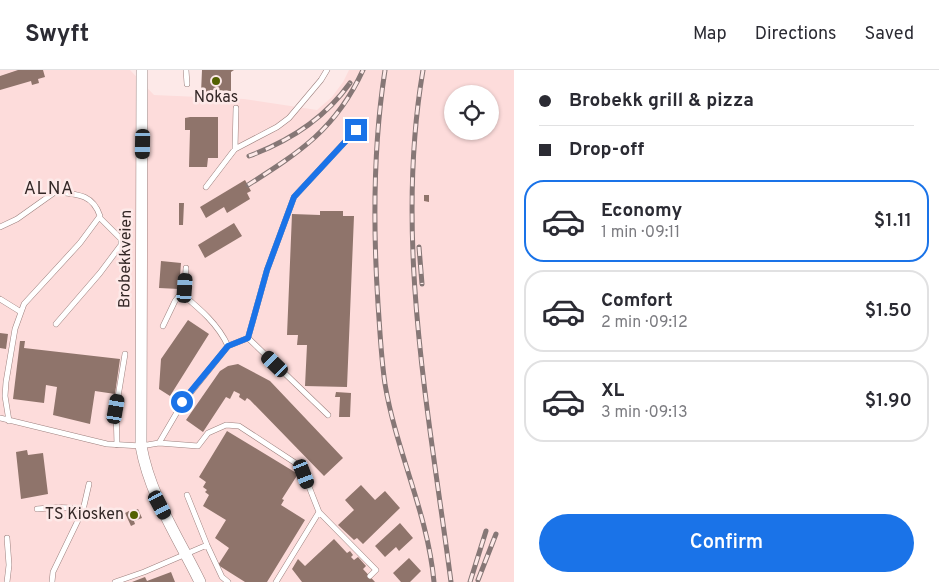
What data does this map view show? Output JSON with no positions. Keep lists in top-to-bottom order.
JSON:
{
  "streets": {
    "street": ["Brobekkveien"]
  },
  "districts": ["ALNA"],
  "places": ["Nokas", "TS Kiosken"],
  "page": {
    "header": "Swyft",
    "nav": ["Map", "Directions", "Saved"],
    "banner": ["Brobekk grill & pizza", "Drop-off"],
    "list": [
      {
        "name": "Economy",
        "note": "1 min · 09:11",
        "value": "$1.11"
      },
      {
        "name": "Comfort",
        "note": "2 min · 09:12",
        "value": "$1.50"
      },
      {
        "name": "XL",
        "note": "3 min · 09:13",
        "value": "$1.90"
      }
    ],
    "buttons": "Confirm"
  }
}
